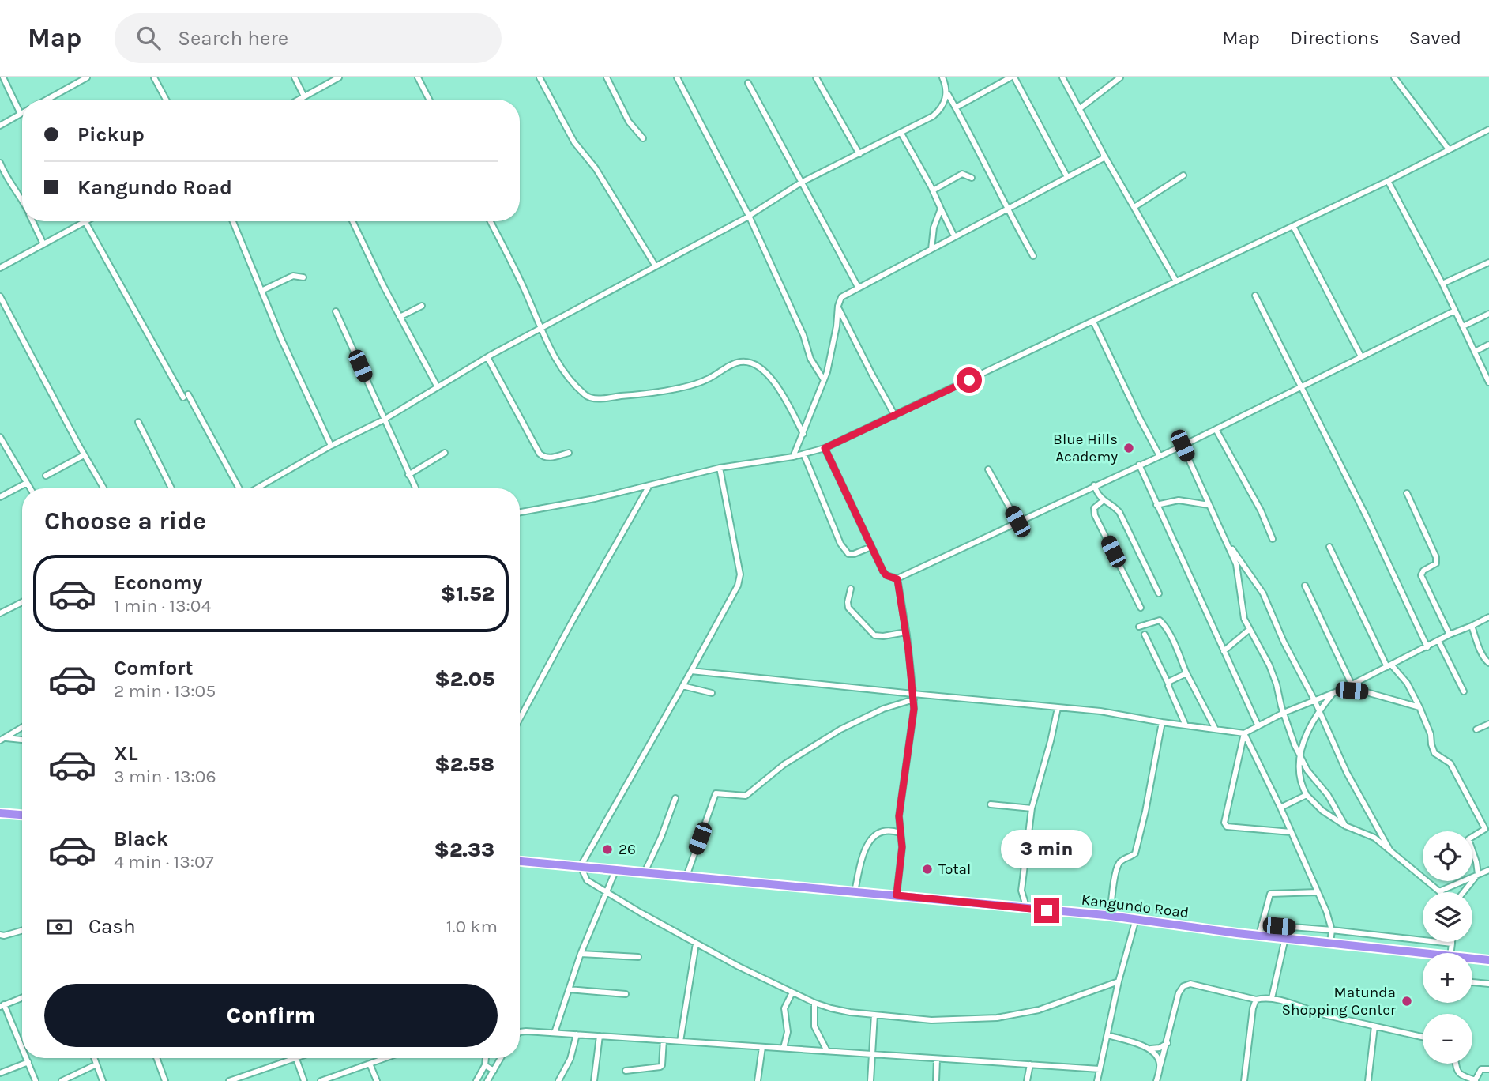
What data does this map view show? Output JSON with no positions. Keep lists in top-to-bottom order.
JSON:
{
  "streets": {
    "highway": ["Kangundo Road"]
  },
  "places": [
    "Blue Hills Academy",
    "26",
    "Total",
    "Matunda Shopping Center"
  ],
  "page": {
    "header": "Map",
    "search": "Search here",
    "nav": ["Map", "Directions", "Saved"],
    "banner": ["Pickup", "Kangundo Road"],
    "heading": "Choose a ride",
    "list": [
      {
        "name": "Economy",
        "note": "1 min · 13:04",
        "value": "$1.52"
      },
      {
        "name": "Comfort",
        "note": "2 min · 13:05",
        "value": "$2.05"
      },
      {
        "name": "XL",
        "note": "3 min · 13:06",
        "value": "$2.58"
      },
      {
        "name": "Black",
        "note": "4 min · 13:07",
        "value": "$2.33"
      }
    ],
    "bubble": "3 min",
    "map_buttons": ["+", "−"],
    "pay": ["Cash", "1.0 km"],
    "buttons": "Confirm"
  }
}
